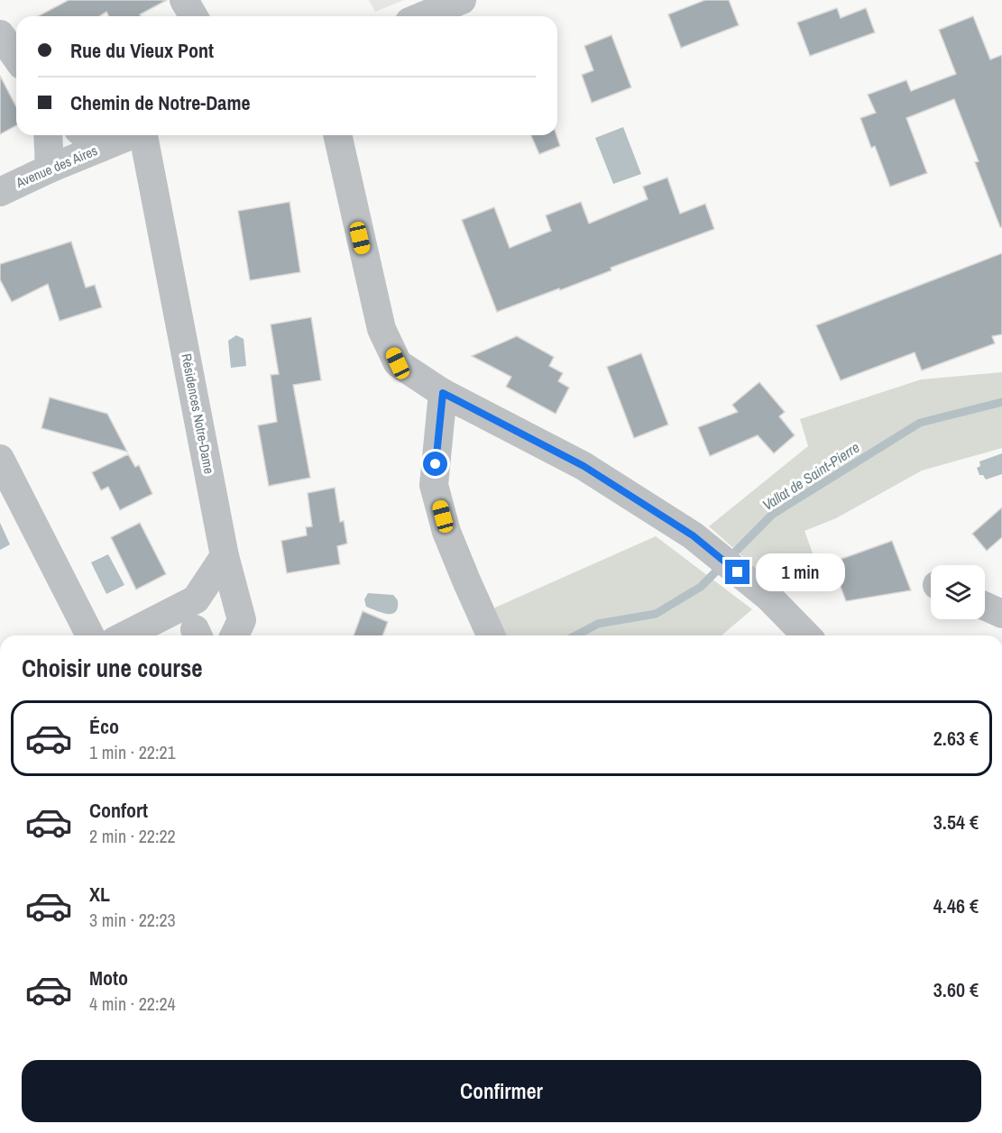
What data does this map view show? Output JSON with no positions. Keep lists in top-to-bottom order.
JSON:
{
  "streets": {
    "street": ["Avenue des Aires", "Résidences Notre-Dame"]
  },
  "water": ["Vallat de Saint-Pierre"],
  "page": {
    "banner": ["Rue du Vieux Pont", "Chemin de Notre-Dame"],
    "bubble": "1 min",
    "heading": "Choisir une course",
    "list": [
      {
        "name": "Éco",
        "note": "1 min · 22:21",
        "value": "2.63 €"
      },
      {
        "name": "Confort",
        "note": "2 min · 22:22",
        "value": "3.54 €"
      },
      {
        "name": "XL",
        "note": "3 min · 22:23",
        "value": "4.46 €"
      },
      {
        "name": "Moto",
        "note": "4 min · 22:24",
        "value": "3.60 €"
      }
    ],
    "buttons": "Confirmer"
  }
}
